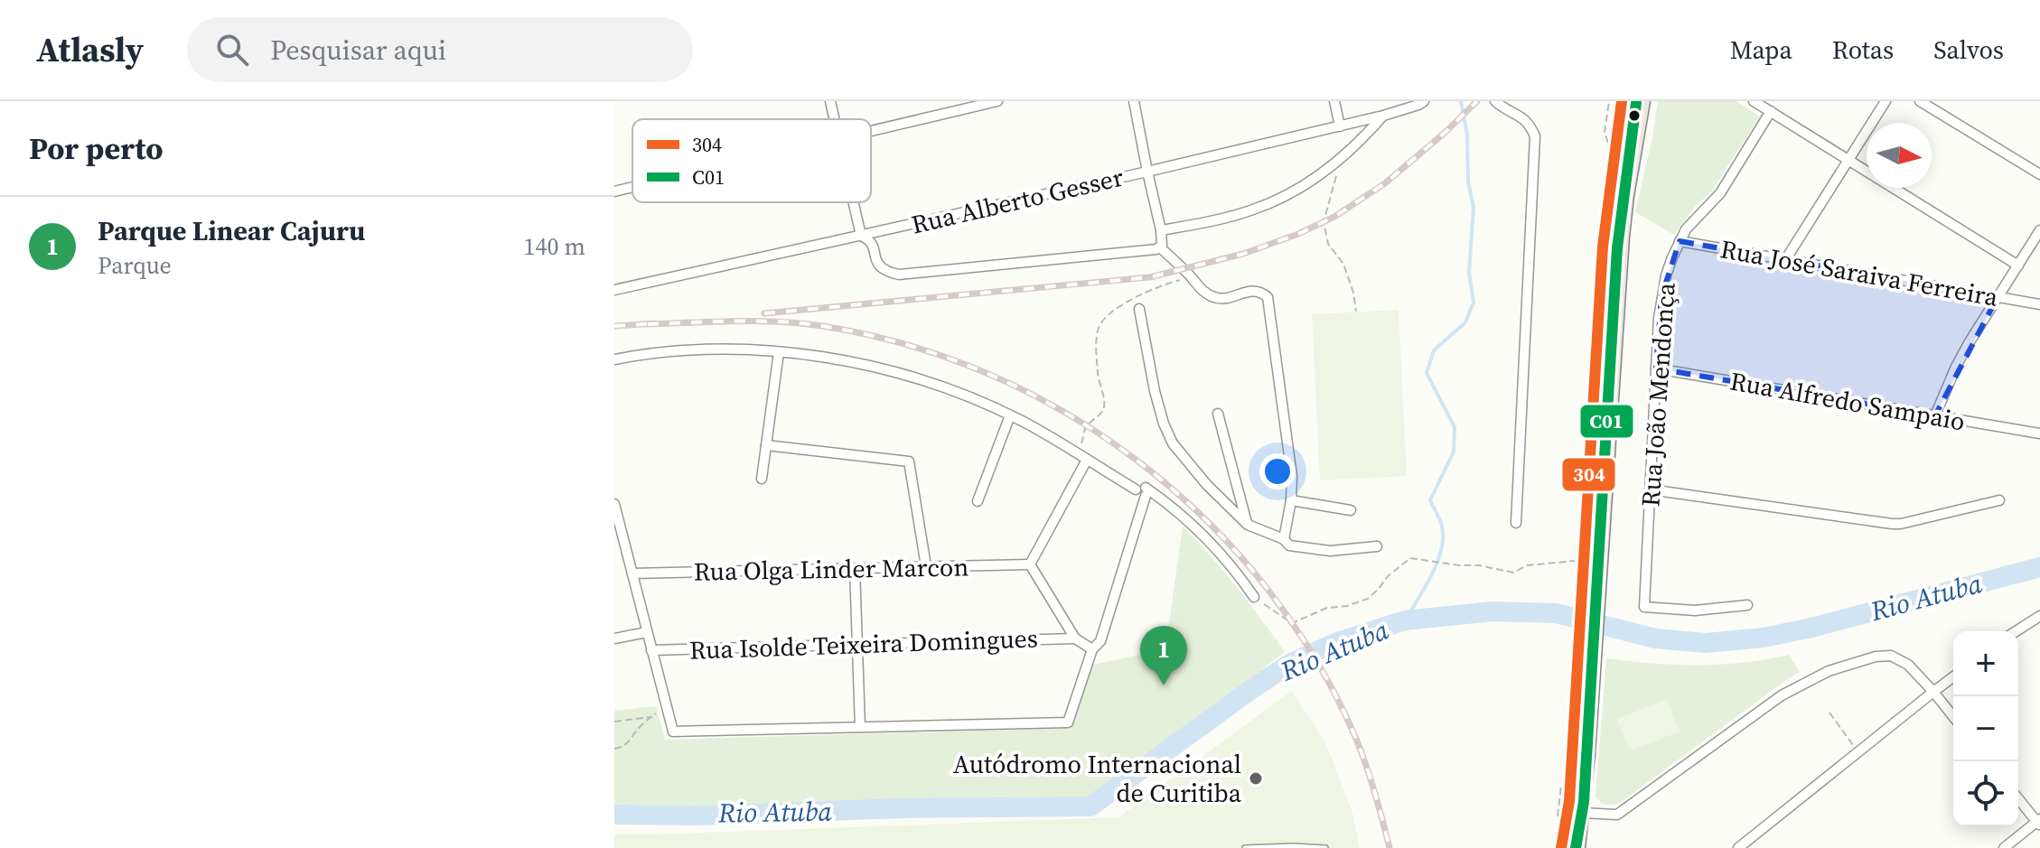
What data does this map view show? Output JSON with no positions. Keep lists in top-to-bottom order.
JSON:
{
  "streets": {
    "street": [
      "Rua Alberto Gesser",
      "Rua José Saraiva Ferreira",
      "Rua João Mendonça",
      "Rua Alfredo Sampaio",
      "Rua Olga Linder Marcon",
      "Rua Isolde Teixeira Domingues"
    ]
  },
  "crossings": [
    ["Rua José Saraiva Ferreira", "Rua João Mendonça"],
    ["Rua João Mendonça", "Rua Alfredo Sampaio"]
  ],
  "water": ["Rio Atuba"],
  "places": ["Autódromo Internacional de Curitiba"],
  "lines": ["transit line 304", "transit line C01"],
  "legend": ["304", "C01"],
  "north": "right",
  "page": {
    "header": "Atlasly",
    "search": "Pesquisar aqui",
    "nav": ["Mapa", "Rotas", "Salvos"],
    "heading": "Por perto",
    "list": [
      {
        "mark": "1",
        "name": "Parque Linear Cajuru",
        "note": "Parque",
        "value": "140 m"
      }
    ],
    "pins": "1",
    "map_buttons": ["+", "−"]
  }
}
